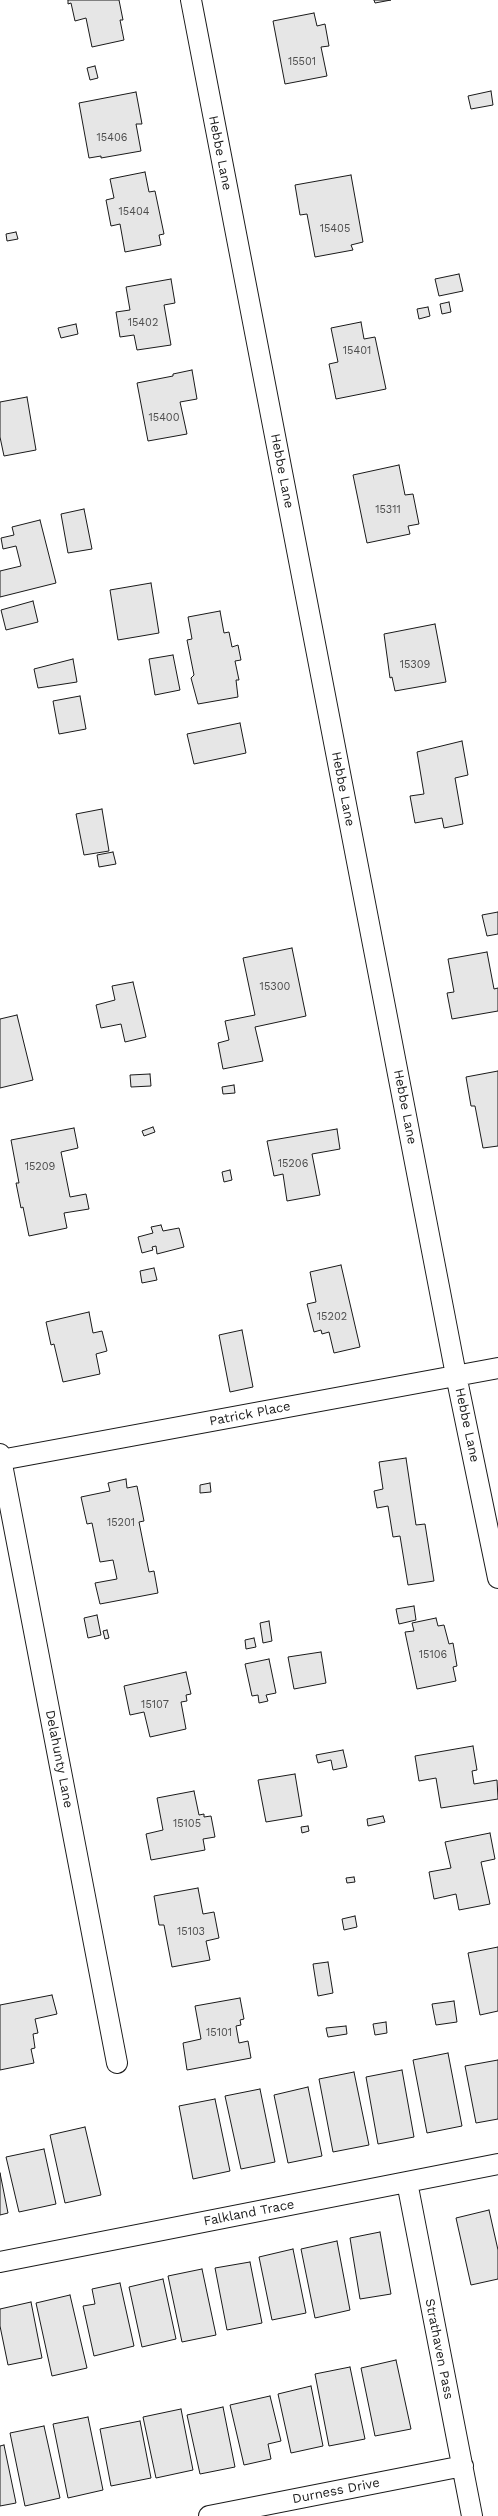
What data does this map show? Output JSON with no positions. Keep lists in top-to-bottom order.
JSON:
{
  "streets": {
    "street": [
      "Hebbe Lane",
      "Patrick Place",
      "Delahunty Lane",
      "Falkland Trace",
      "Strathaven Pass",
      "Durness Drive"
    ]
  },
  "crossings": [
    ["Hebbe Lane", "Patrick Place"],
    ["Patrick Place", "Delahunty Lane"],
    ["Falkland Trace", "Strathaven Pass"],
    ["Strathaven Pass", "Durness Drive"]
  ],
  "house_numbers": [
    "15501",
    "15406",
    "15404",
    "15405",
    "15402",
    "15401",
    "15400",
    "15311",
    "15309",
    "15300",
    "15206",
    "15209",
    "15202",
    "15201",
    "15106",
    "15107",
    "15105",
    "15103",
    "15101"
  ]
}
